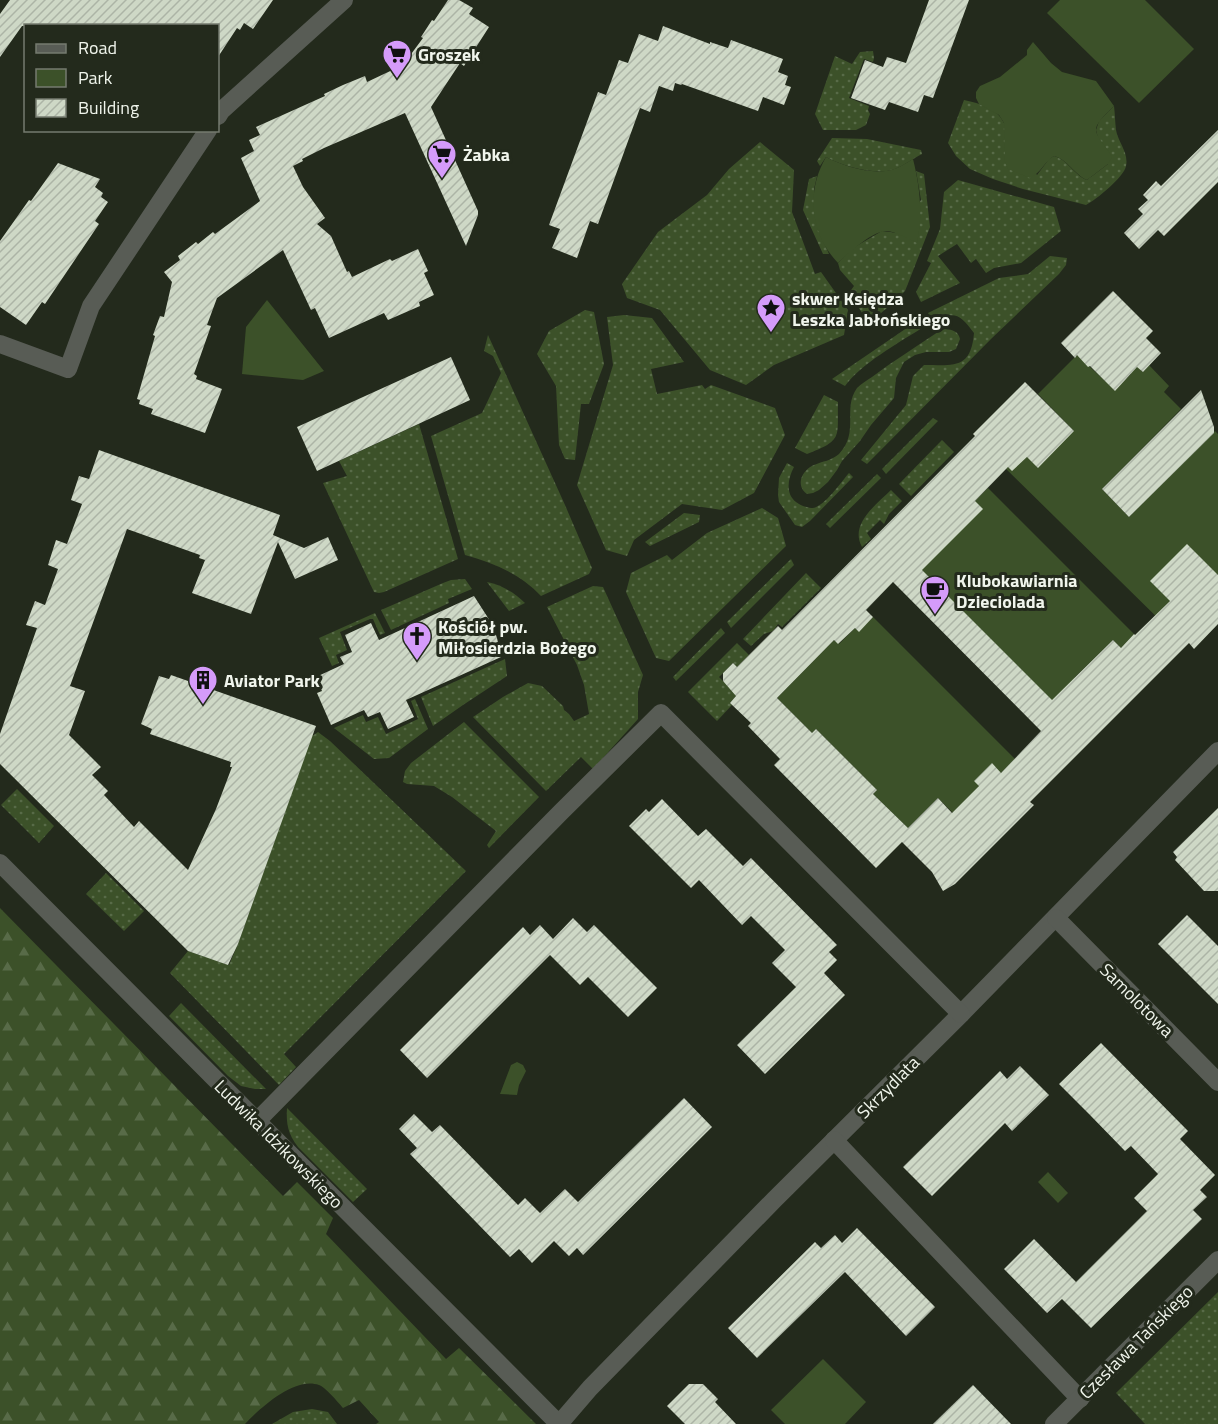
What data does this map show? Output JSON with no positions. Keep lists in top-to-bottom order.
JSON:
{
  "streets": {
    "street": [
      "Samolotowa",
      "Skrzydlata",
      "Ludwika Idzikowskiego",
      "Czesława Tańskiego"
    ]
  },
  "crossings": [
    ["Samolotowa", "Skrzydlata"],
    ["Skrzydlata", "Ludwika Idzikowskiego"]
  ],
  "places": {
    "supermarket": ["Groszek", "Żabka"],
    "place": ["skwer Księdza Leszka Jabłońskiego"],
    "cafe": ["Klubokawiarnia Dzieciolada"],
    "church": ["Kościół pw. Miłosierdzia Bożego"],
    "building": ["Aviator Park"]
  },
  "legend": ["Road", "Park", "Building"]
}
